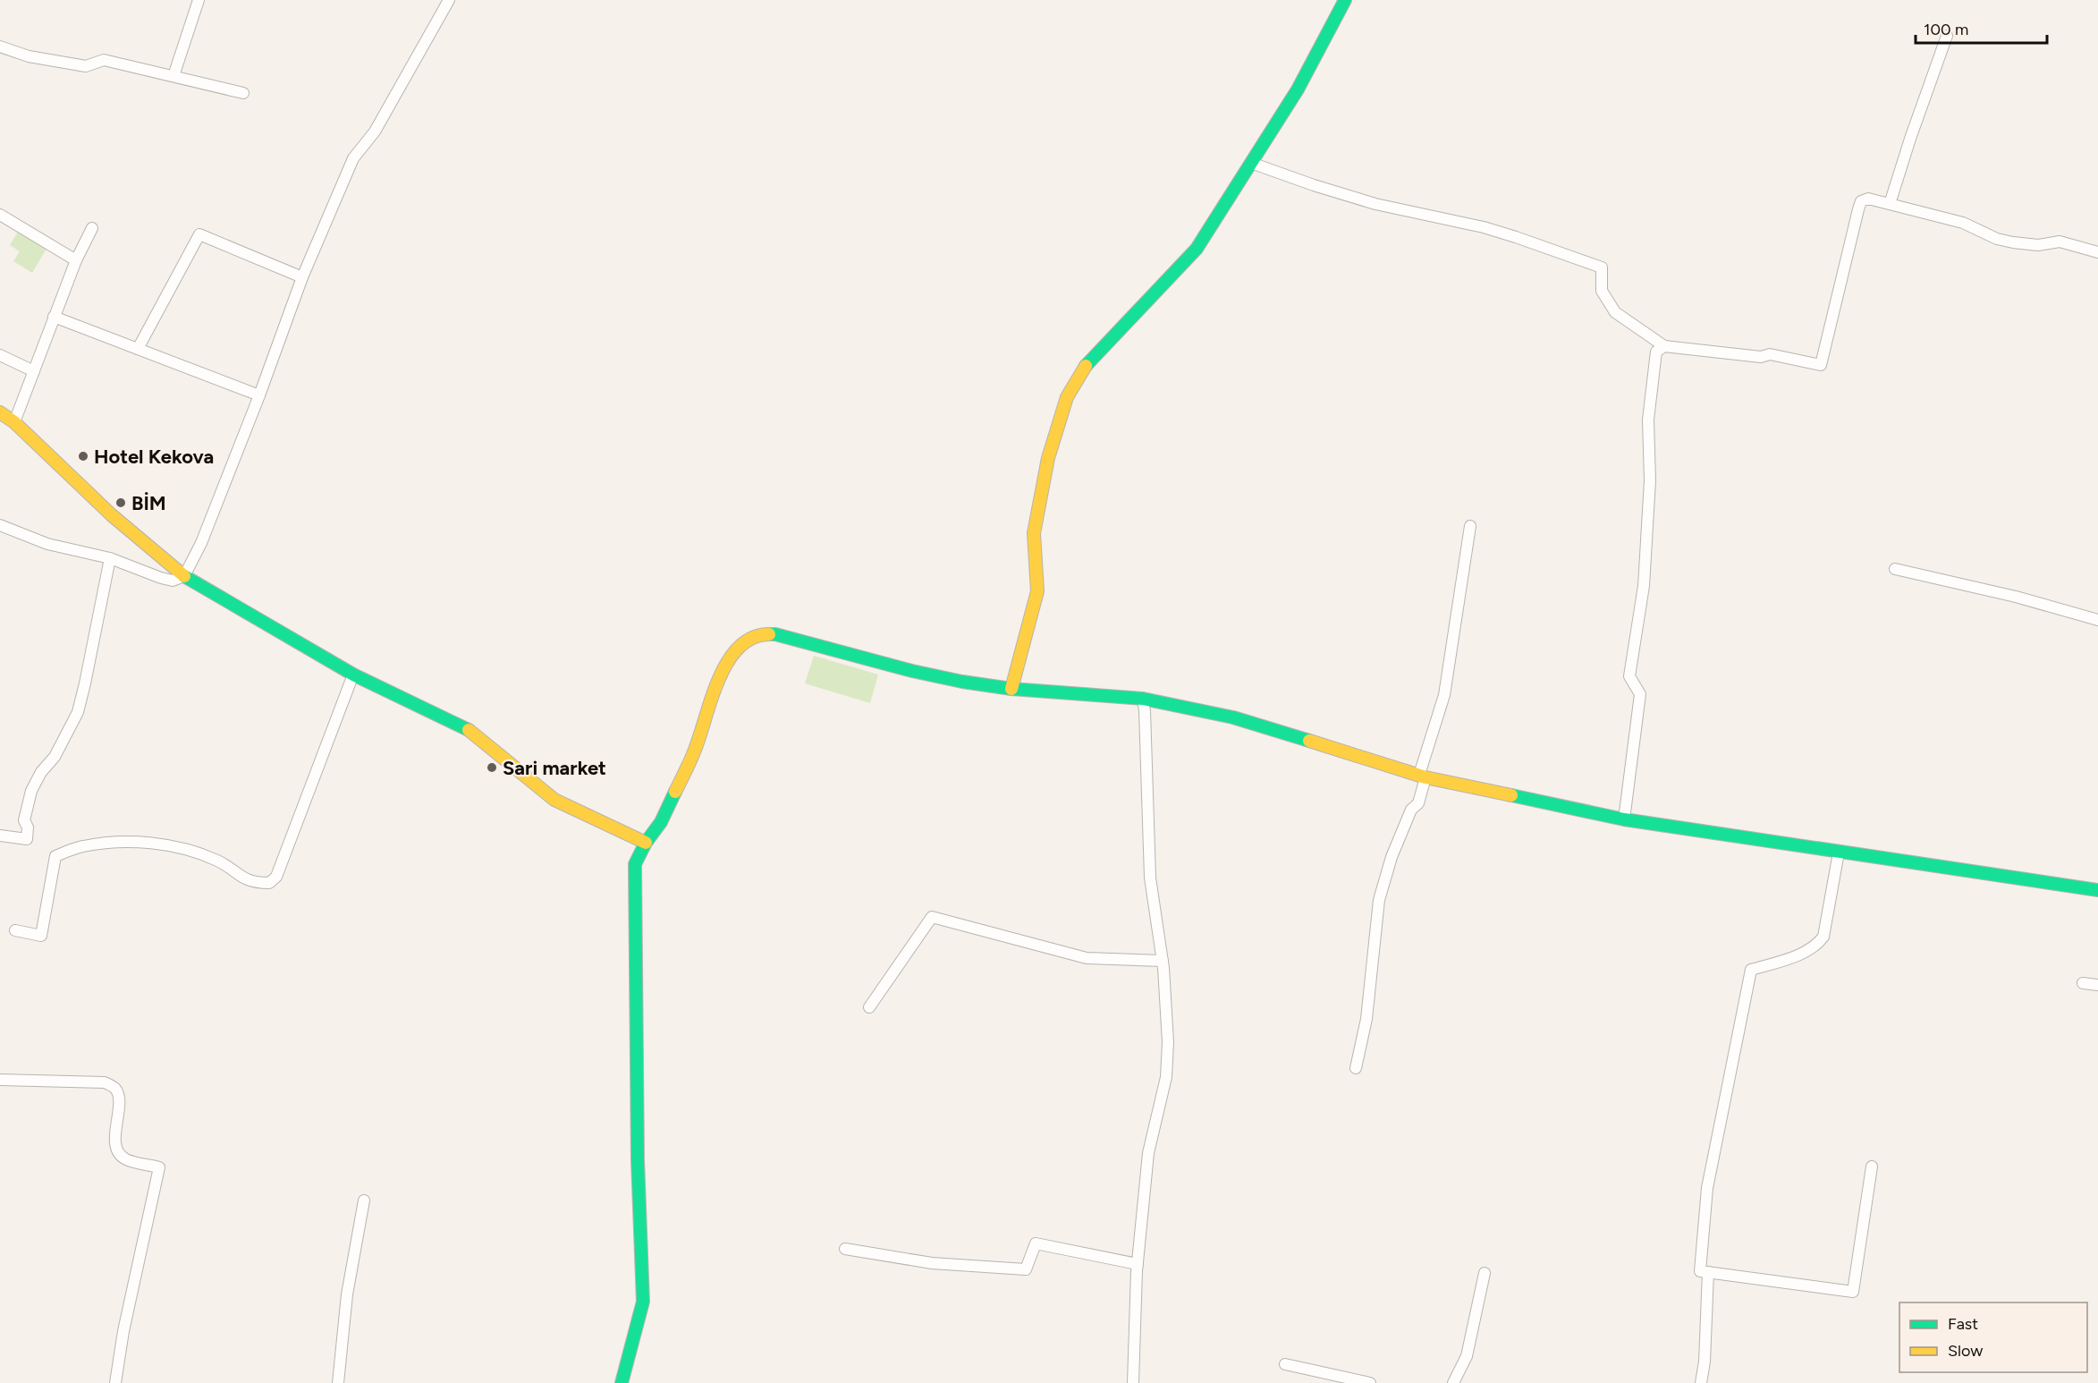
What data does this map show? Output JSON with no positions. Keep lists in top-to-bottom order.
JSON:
{
  "places": ["Hotel Kekova", "BİM", "Sari market"],
  "legend": ["Fast", "Slow"],
  "scale_bar": "100 m"
}
